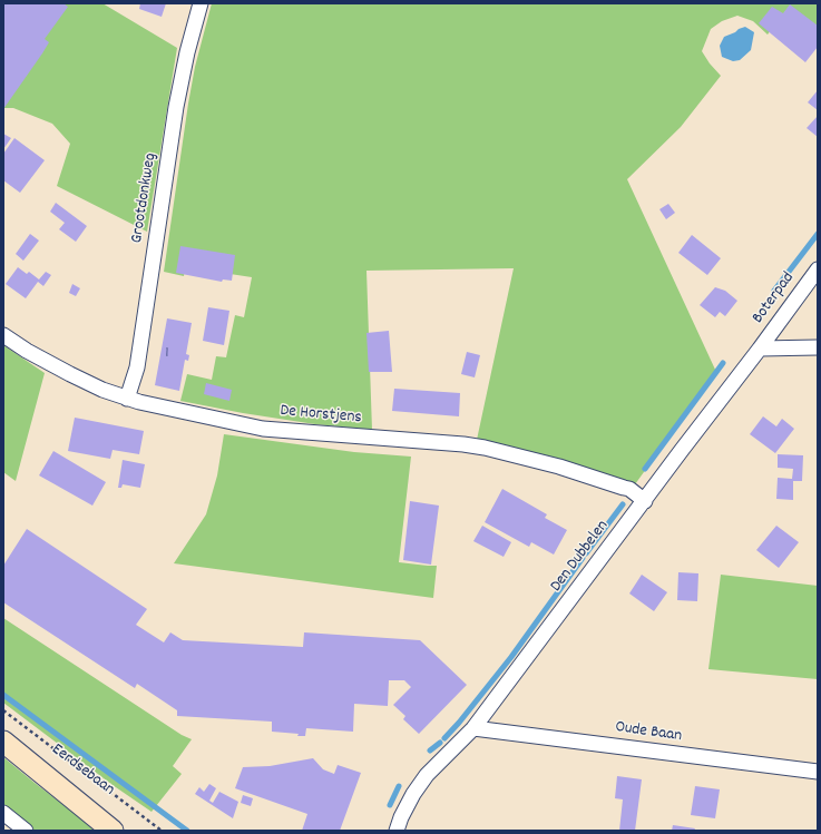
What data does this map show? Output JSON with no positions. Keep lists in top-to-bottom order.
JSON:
{
  "streets": {
    "main road": ["Eerdsebaan"],
    "street": [
      "Grootdonkweg",
      "Boterpad",
      "De Horstjens",
      "Den Dubbelen",
      "Oude Baan"
    ]
  },
  "crossings": [
    ["Grootdonkweg", "De Horstjens"],
    ["Boterpad", "Den Dubbelen"],
    ["De Horstjens", "Den Dubbelen"],
    ["Den Dubbelen", "Oude Baan"]
  ],
  "house_numbers": ["1"]
}
